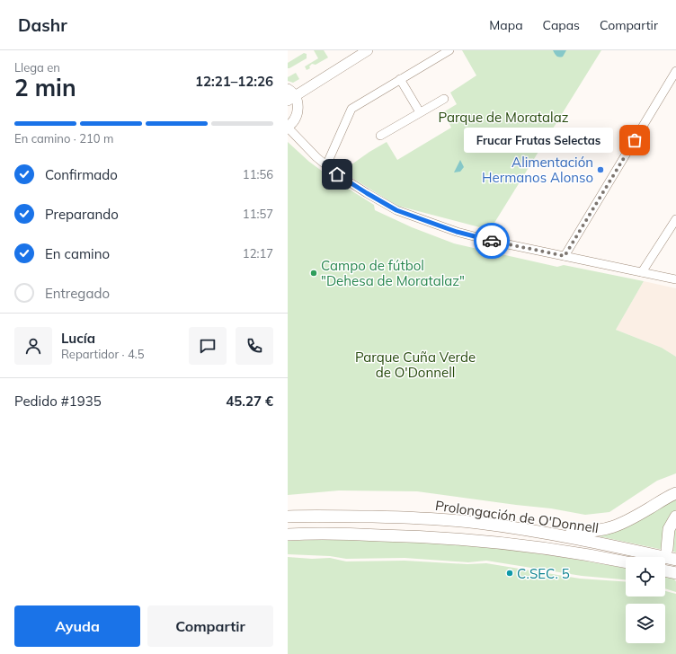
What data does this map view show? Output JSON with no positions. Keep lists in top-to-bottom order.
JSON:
{
  "streets": {
    "highway": ["Prolongación de O'Donnell"]
  },
  "parks": ["Parque de Moratalaz", "Parque Cuña Verde de O'Donnell"],
  "places": [
    "Frucar Frutas Selectas",
    "Alimentación Hermanos Alonso",
    "Campo de fútbol \"Dehesa de Moratalaz\"",
    "C.SEC. 5"
  ],
  "page": {
    "header": "Dashr",
    "nav": ["Mapa", "Capas", "Compartir"],
    "heading": ["2 min", "Llega en", "12:21–12:26"],
    "panel": [
      "Lucía",
      "Repartidor · 4.5",
      "Pedido #1935",
      "45.27 €"
    ],
    "bar": "En camino · 210 m",
    "bubble": "Frucar Frutas Selectas",
    "list": [
      ["Confirmado", "11:56"],
      ["Preparando", "11:57"],
      ["En camino", "12:17"],
      "Entregado"
    ],
    "buttons": ["Ayuda", "Compartir"]
  }
}
